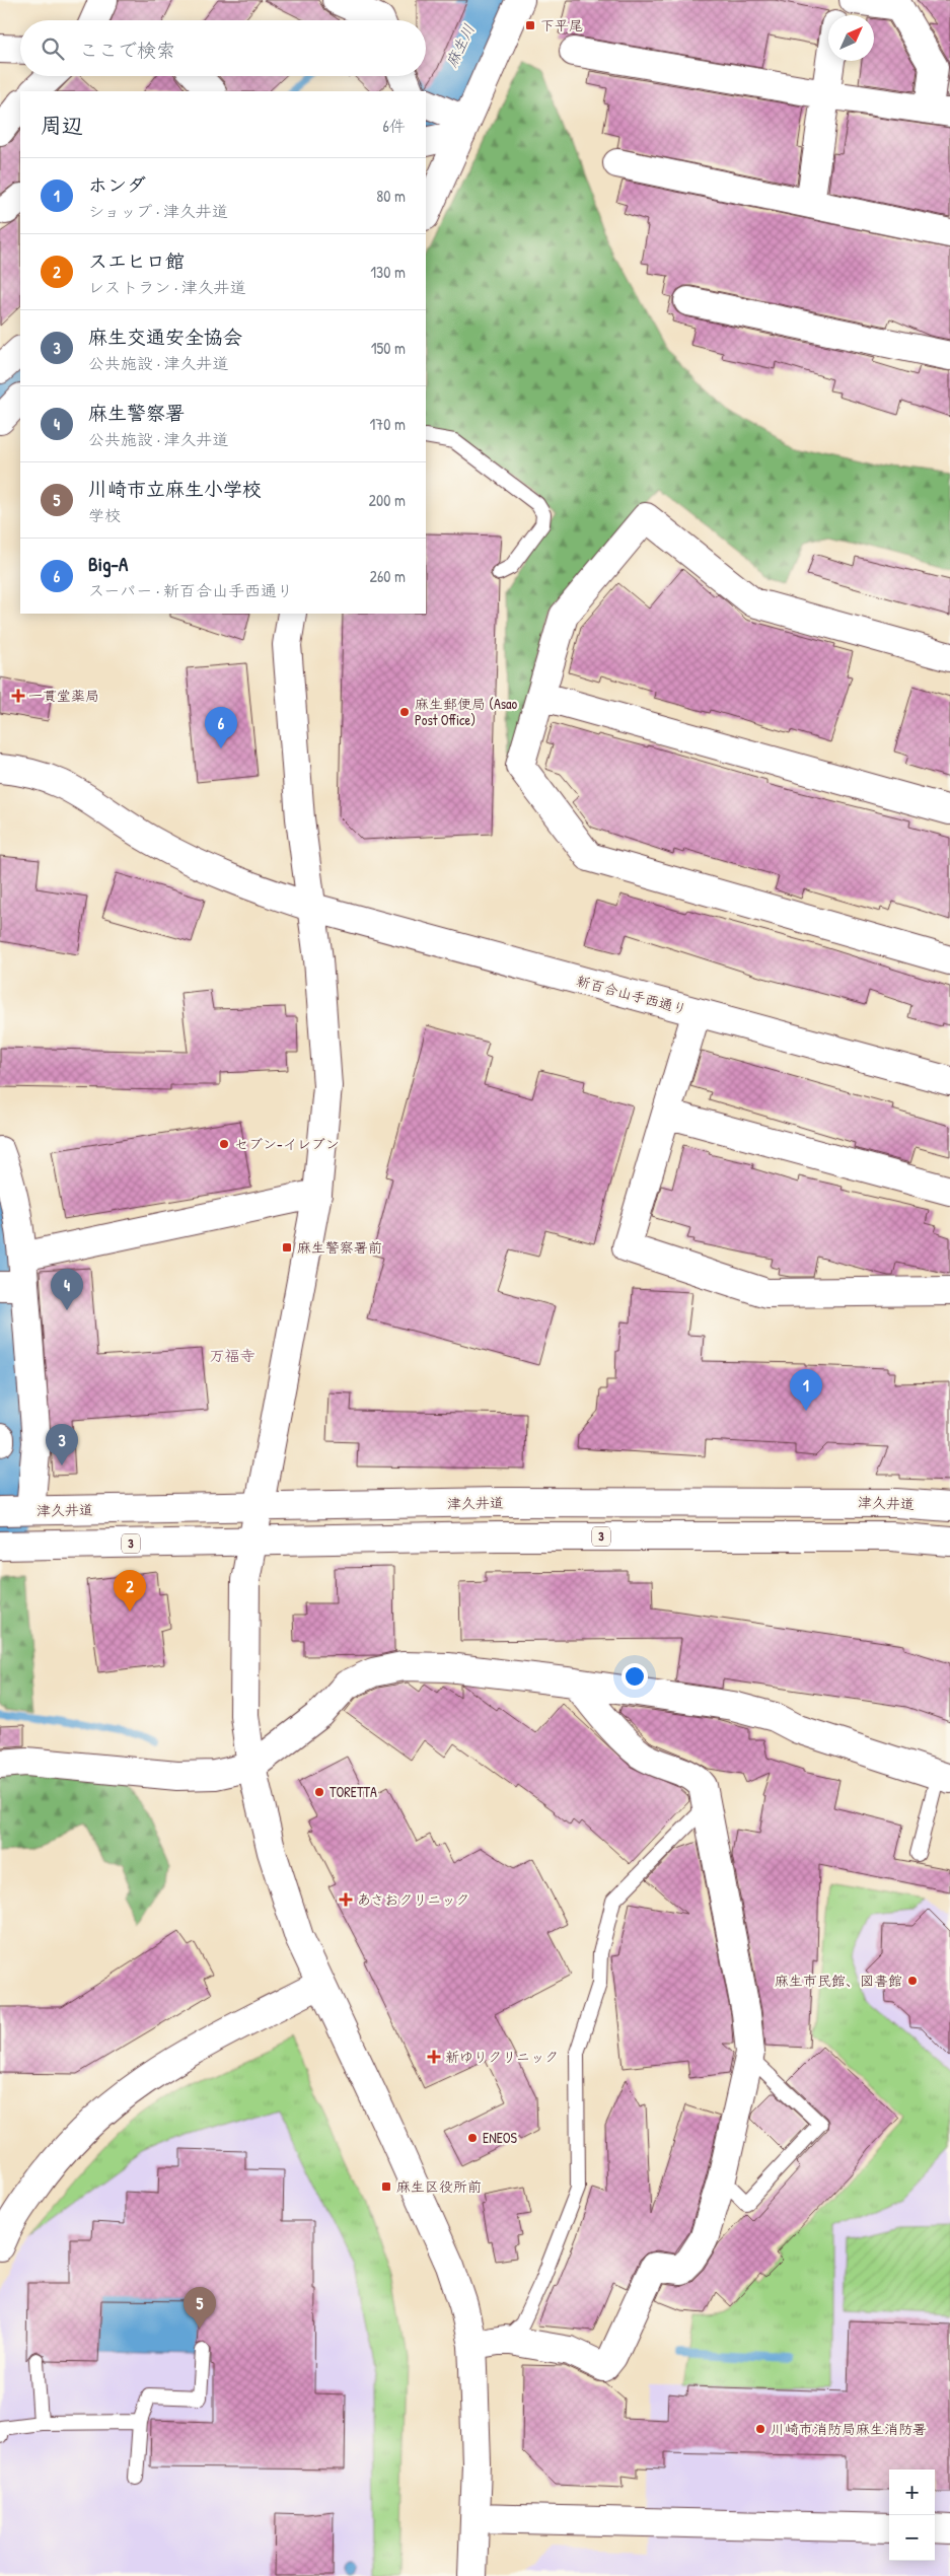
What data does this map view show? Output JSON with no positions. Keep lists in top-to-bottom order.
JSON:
{
  "streets": {
    "street": ["新百合山手西通り", "津久井道", "3"]
  },
  "districts": ["万福寺"],
  "water": ["麻生川"],
  "places": {
    "transit": ["下平尾", "麻生警察署前", "麻生区役所前"],
    "health": ["一貫堂薬局", "あさおクリニック", "新ゆりクリニック"],
    "other": [
      "麻生郵便局 (Asao Post Office)",
      "セブン-イレブン",
      "TORETTA",
      "麻生市民館、図書館",
      "ENEOS",
      "川崎市消防局麻生消防署"
    ]
  },
  "north": "top right",
  "page": {
    "search": "ここで検索",
    "heading": ["周辺", "6件"],
    "list": [
      {
        "mark": "1",
        "name": "ホンダ",
        "note": "ショップ · 津久井道",
        "value": "80 m"
      },
      {
        "mark": "2",
        "name": "スエヒロ館",
        "note": "レストラン · 津久井道",
        "value": "130 m"
      },
      {
        "mark": "3",
        "name": "麻生交通安全協会",
        "note": "公共施設 · 津久井道",
        "value": "150 m"
      },
      {
        "mark": "4",
        "name": "麻生警察署",
        "note": "公共施設 · 津久井道",
        "value": "170 m"
      },
      {
        "mark": "5",
        "name": "川崎市立麻生小学校",
        "note": "学校",
        "value": "200 m"
      },
      {
        "mark": "6",
        "name": "Big-A",
        "note": "スーパー · 新百合山手西通り",
        "value": "260 m"
      }
    ],
    "pins": [
      "6",
      "4",
      "1",
      "3",
      "2",
      "5"
    ],
    "map_buttons": ["+", "−"]
  }
}
